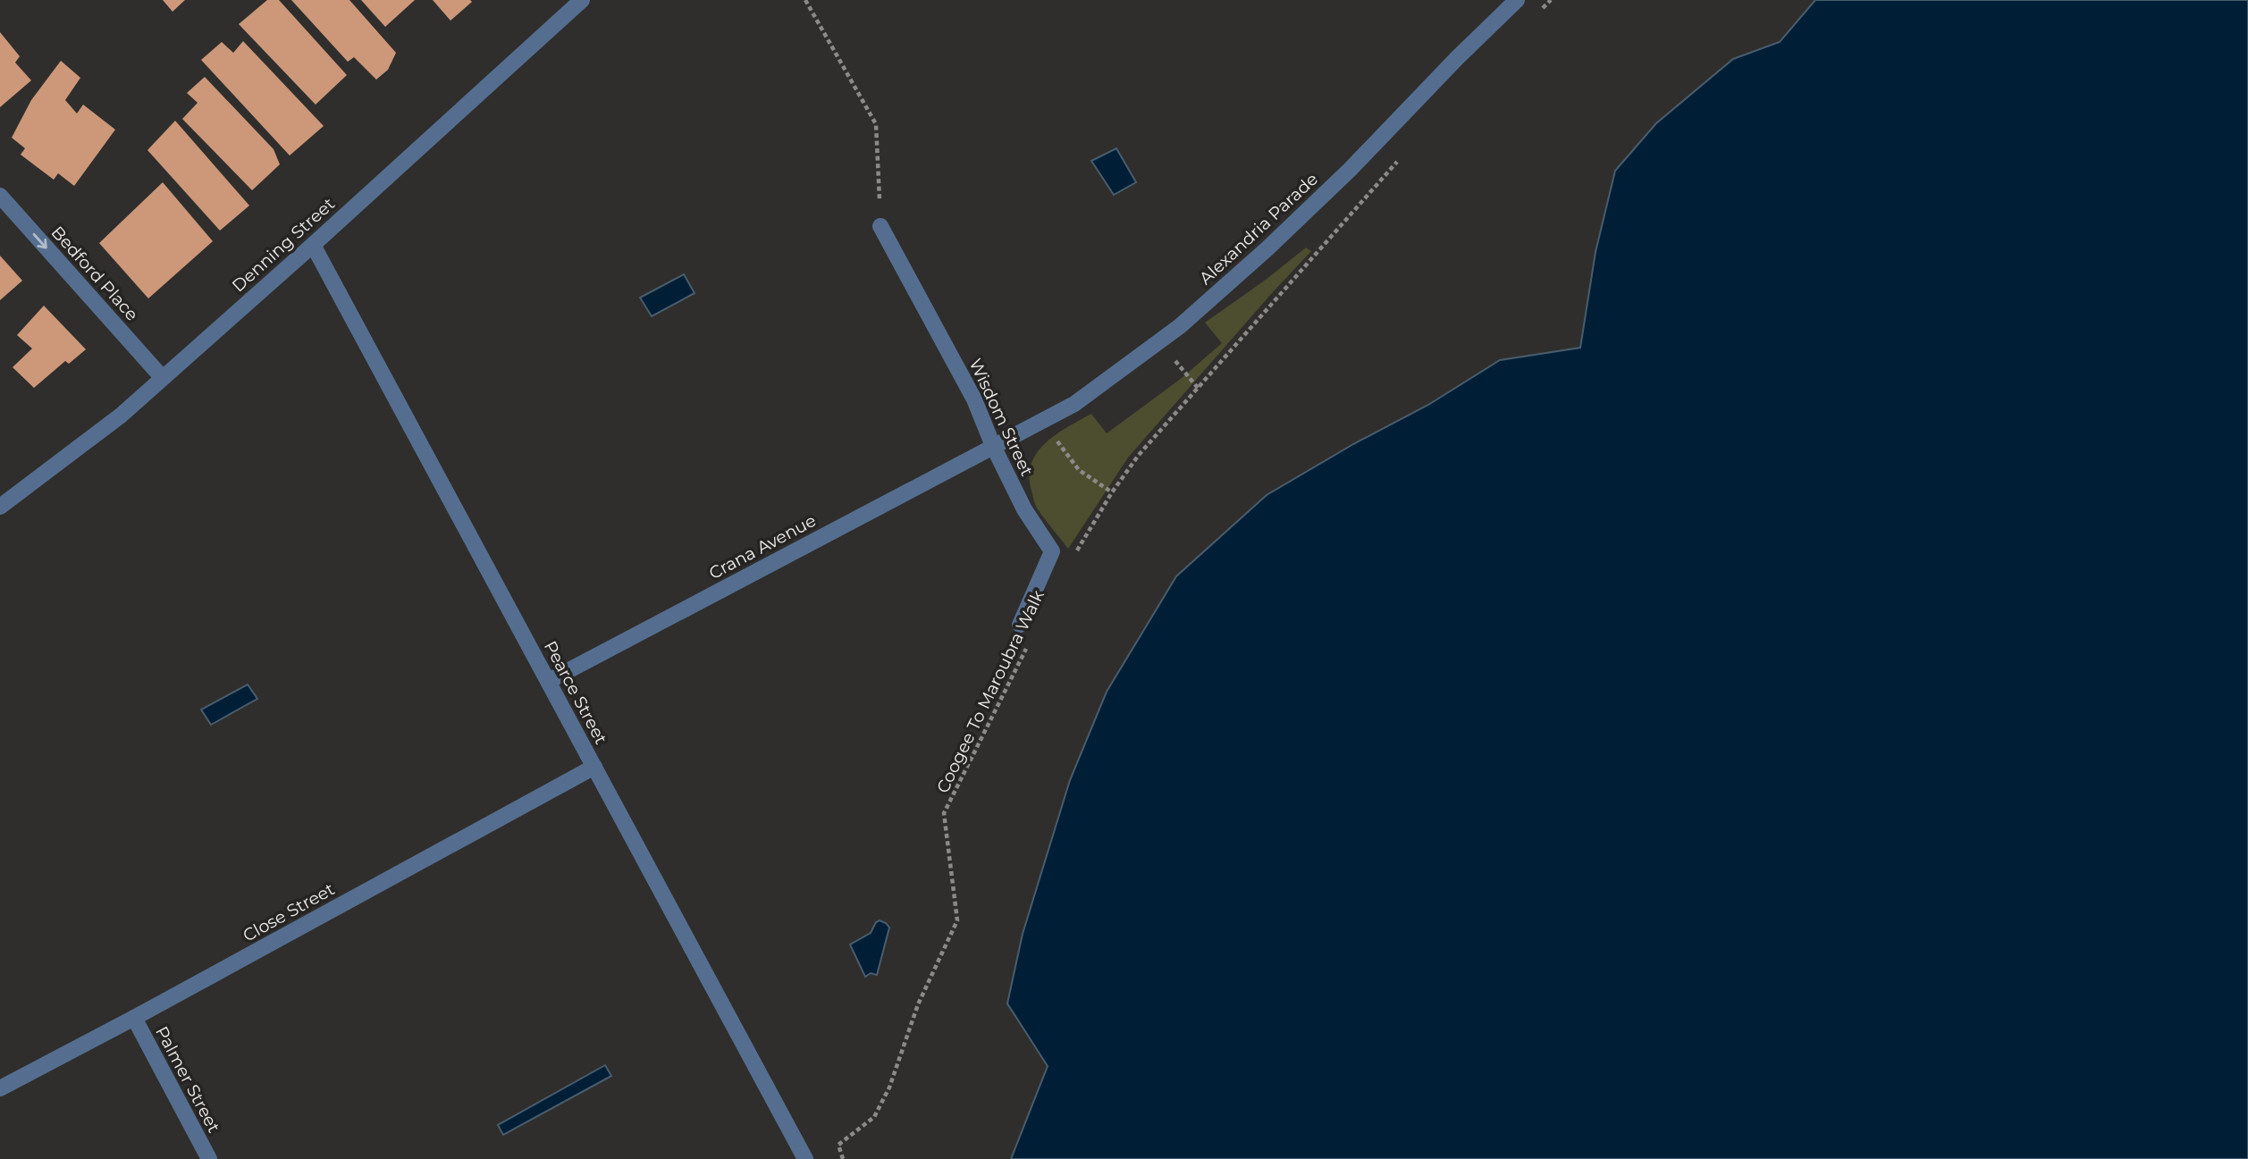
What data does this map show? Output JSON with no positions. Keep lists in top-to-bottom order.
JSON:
{
  "streets": {
    "street": [
      "Alexandria Parade",
      "Denning Street",
      "Bedford Place",
      "Wisdom Street",
      "Crana Avenue",
      "Pearce Street",
      "Close Street",
      "Palmer Street"
    ],
    "path": ["Coogee To Maroubra Walk"]
  },
  "crossings": [
    ["Alexandria Parade", "Wisdom Street"],
    ["Alexandria Parade", "Crana Avenue"],
    ["Denning Street", "Bedford Place"],
    ["Denning Street", "Pearce Street"],
    ["Wisdom Street", "Crana Avenue"],
    ["Crana Avenue", "Pearce Street"],
    ["Pearce Street", "Close Street"],
    ["Close Street", "Palmer Street"]
  ],
  "one_way": ["Bedford Place"]
}
